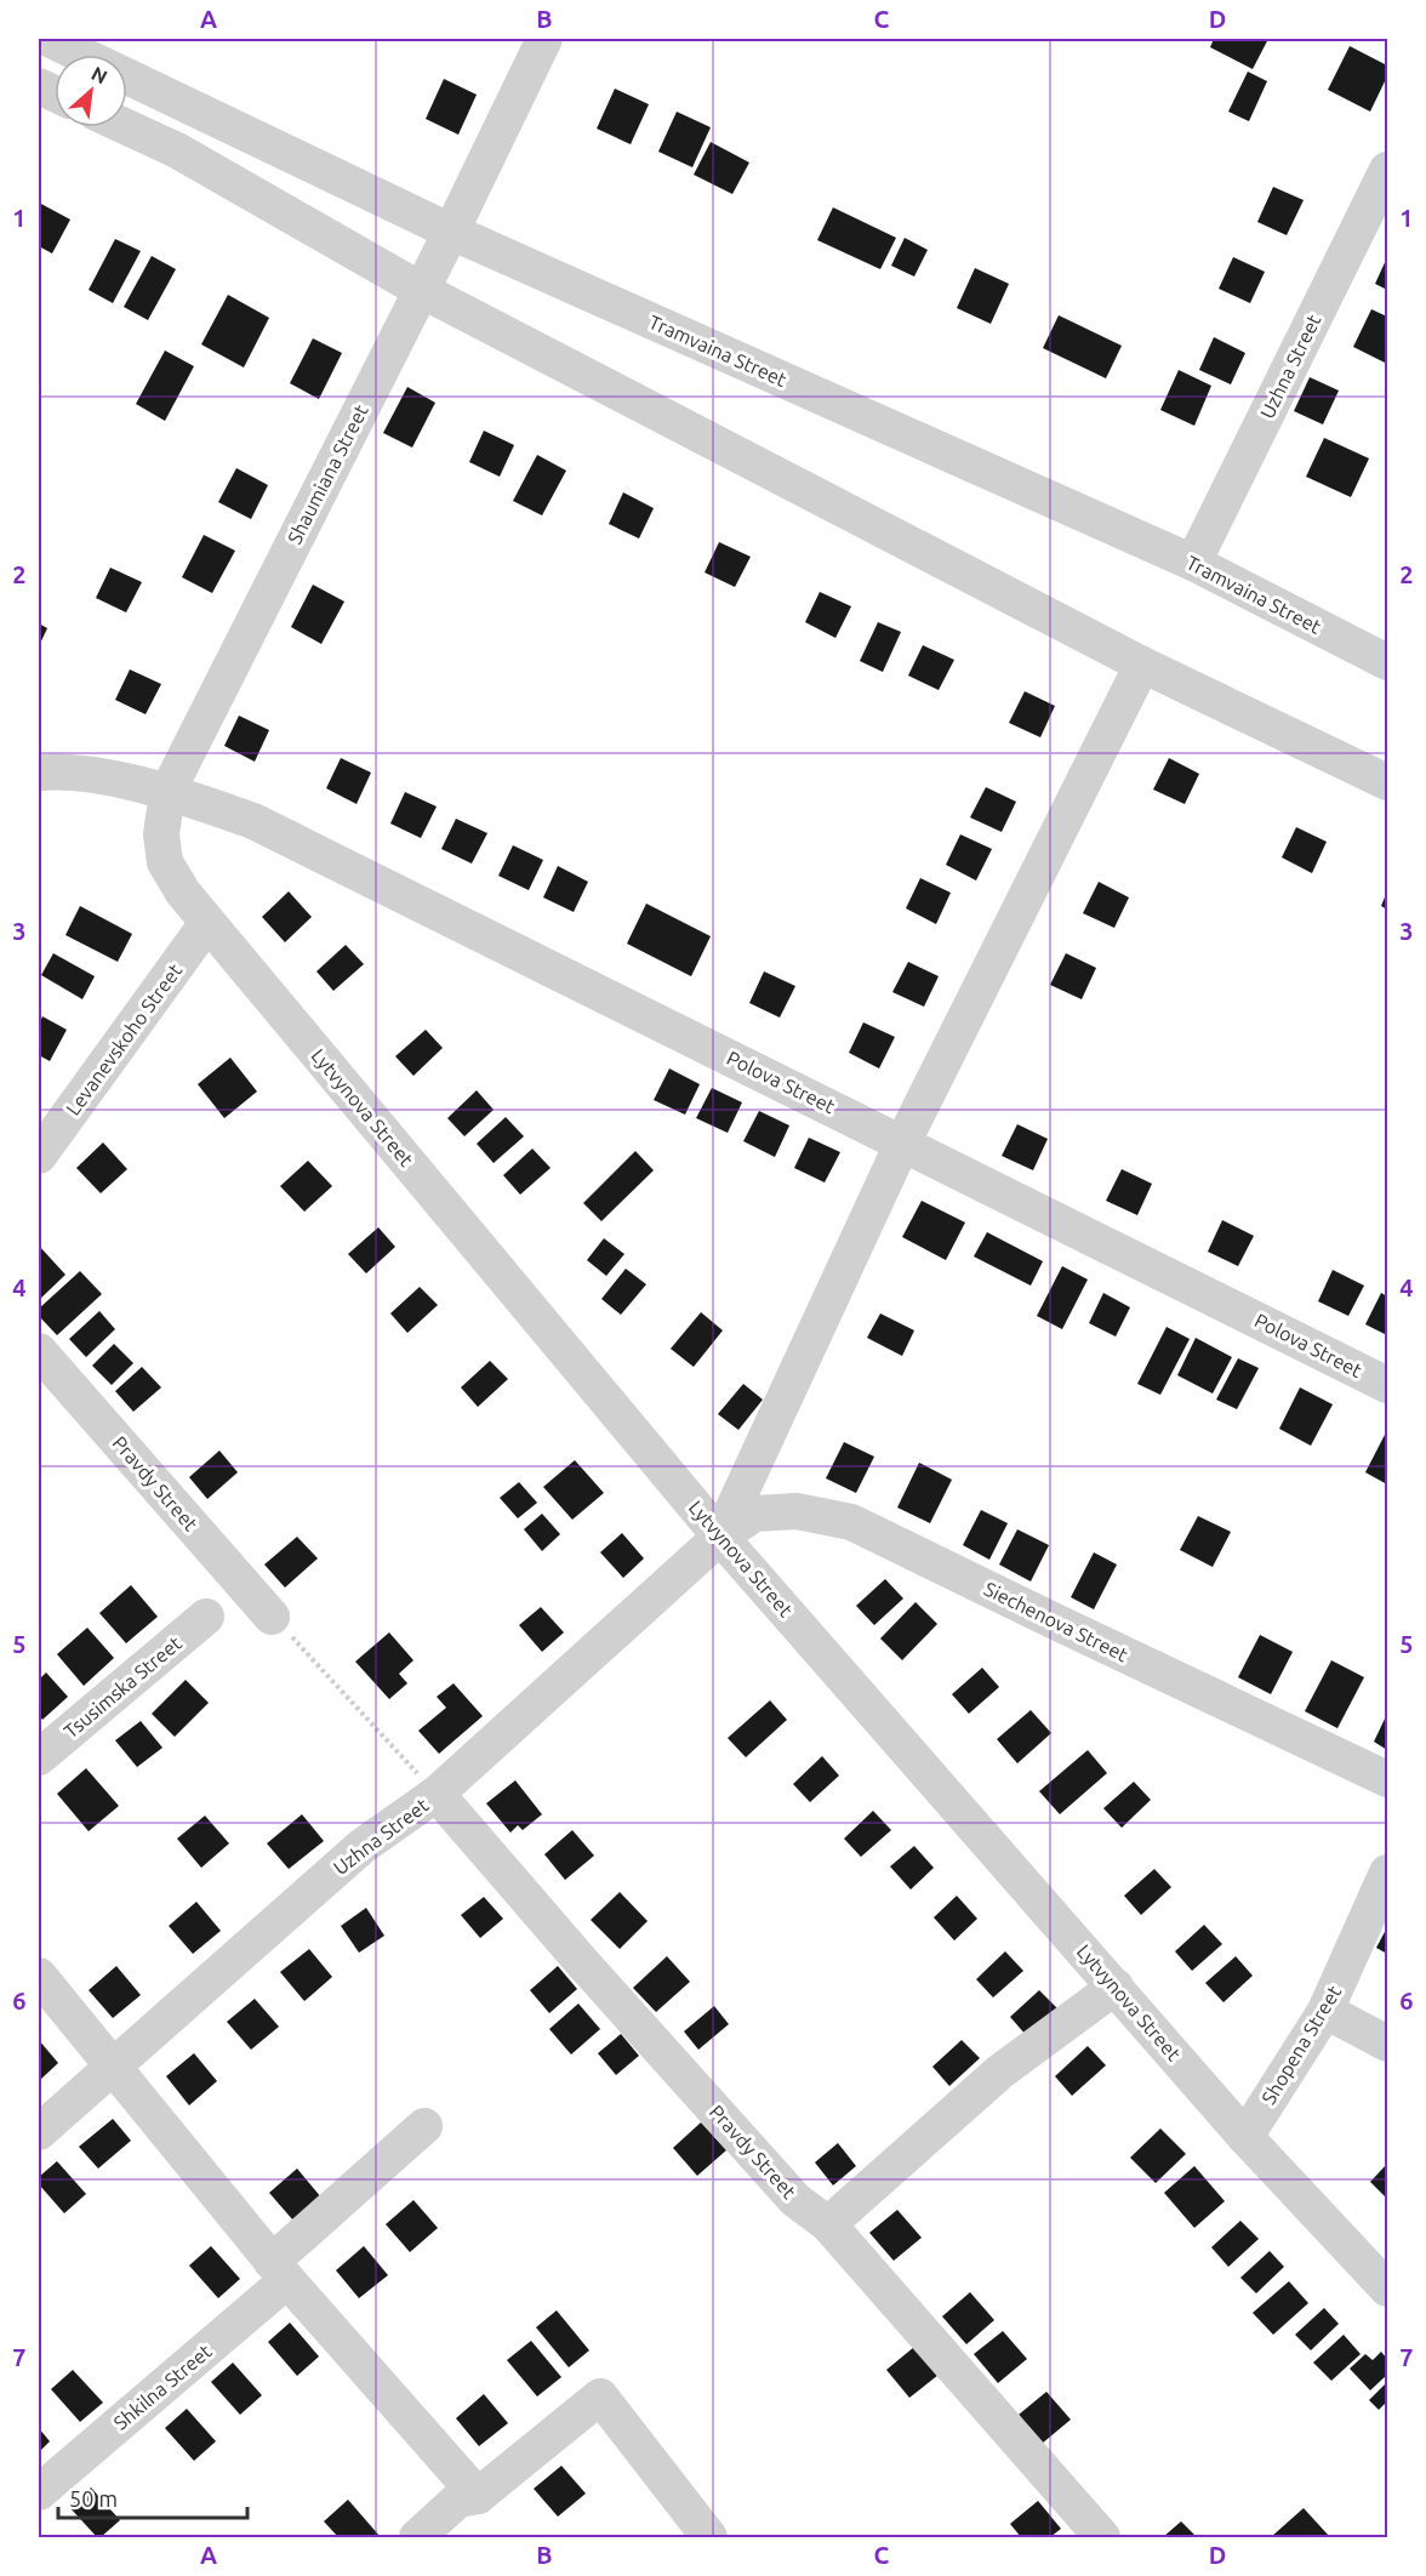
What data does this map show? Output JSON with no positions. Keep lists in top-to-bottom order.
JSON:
{
  "streets": {
    "street": [
      "Tramvaina Street",
      "Uzhna Street",
      "Shaumiana Street",
      "Levanevskoho Street",
      "Polova Street",
      "Lytvynova Street",
      "Pravdy Street",
      "Siechenova Street",
      "Tsusimska Street",
      "Shopena Street",
      "Shkilna Street"
    ]
  },
  "crossings": [
    ["Tramvaina Street", "Uzhna Street"],
    ["Tramvaina Street", "Shaumiana Street"],
    ["Uzhna Street", "Lytvynova Street"],
    ["Uzhna Street", "Pravdy Street"],
    ["Uzhna Street", "Siechenova Street"],
    ["Shaumiana Street", "Polova Street"],
    ["Shaumiana Street", "Lytvynova Street"],
    ["Levanevskoho Street", "Lytvynova Street"],
    ["Polova Street", "Lytvynova Street"],
    ["Lytvynova Street", "Siechenova Street"],
    ["Lytvynova Street", "Shopena Street"]
  ],
  "scale_bar": "50 m",
  "north": "top right",
  "grid": {
    "columns": [
      "A",
      "B",
      "C",
      "D"
    ],
    "rows": [
      "1",
      "2",
      "3",
      "4",
      "5",
      "6",
      "7"
    ]
  }
}
